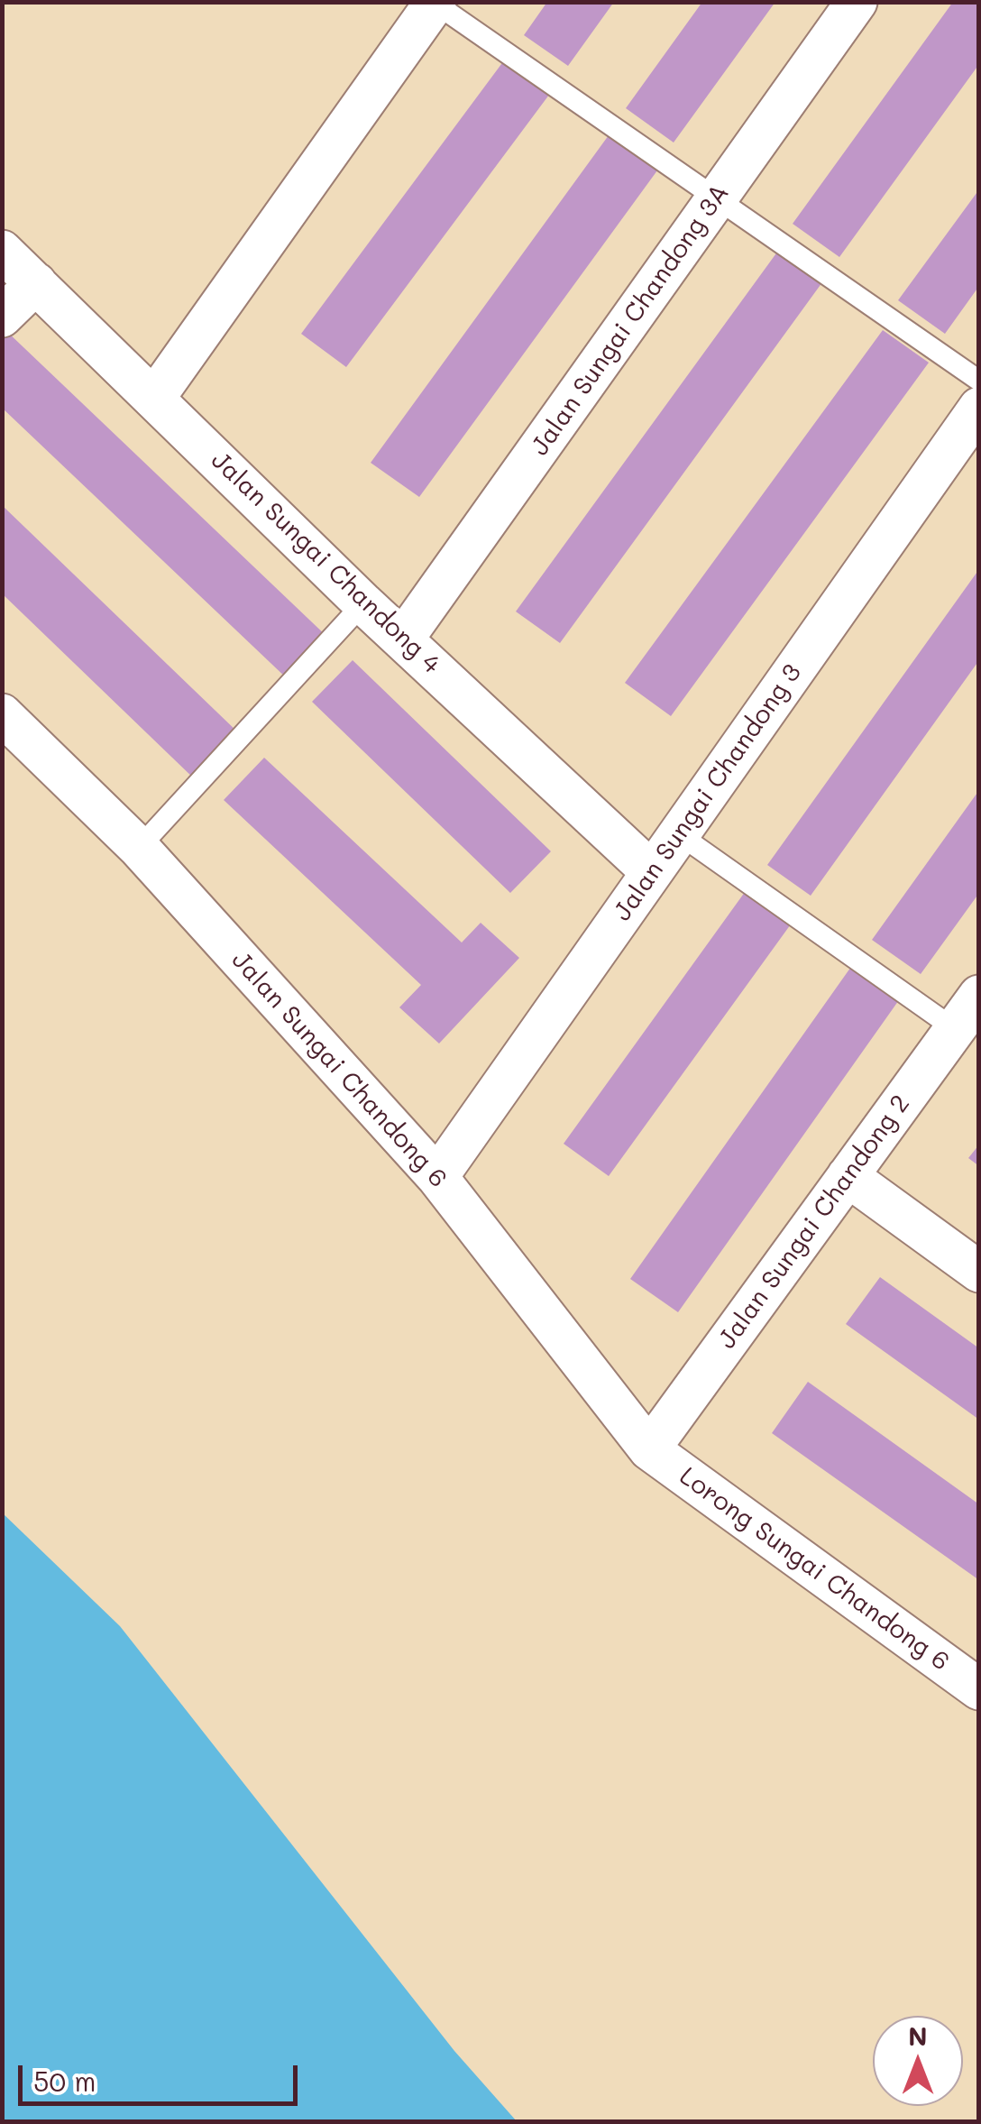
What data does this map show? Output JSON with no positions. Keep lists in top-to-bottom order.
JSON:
{
  "streets": {
    "street": [
      "Jalan Sungai Chandong 3A",
      "Jalan Sungai Chandong 4",
      "Jalan Sungai Chandong 3",
      "Jalan Sungai Chandong 6",
      "Jalan Sungai Chandong 2",
      "Lorong Sungai Chandong 6"
    ]
  },
  "crossings": [
    ["Jalan Sungai Chandong 3A", "Jalan Sungai Chandong 4"],
    ["Jalan Sungai Chandong 4", "Jalan Sungai Chandong 3"],
    ["Jalan Sungai Chandong 3", "Jalan Sungai Chandong 6"],
    ["Jalan Sungai Chandong 6", "Jalan Sungai Chandong 2"],
    ["Jalan Sungai Chandong 6", "Lorong Sungai Chandong 6"],
    ["Jalan Sungai Chandong 2", "Lorong Sungai Chandong 6"]
  ],
  "scale_bar": "50 m",
  "north": "top"
}
